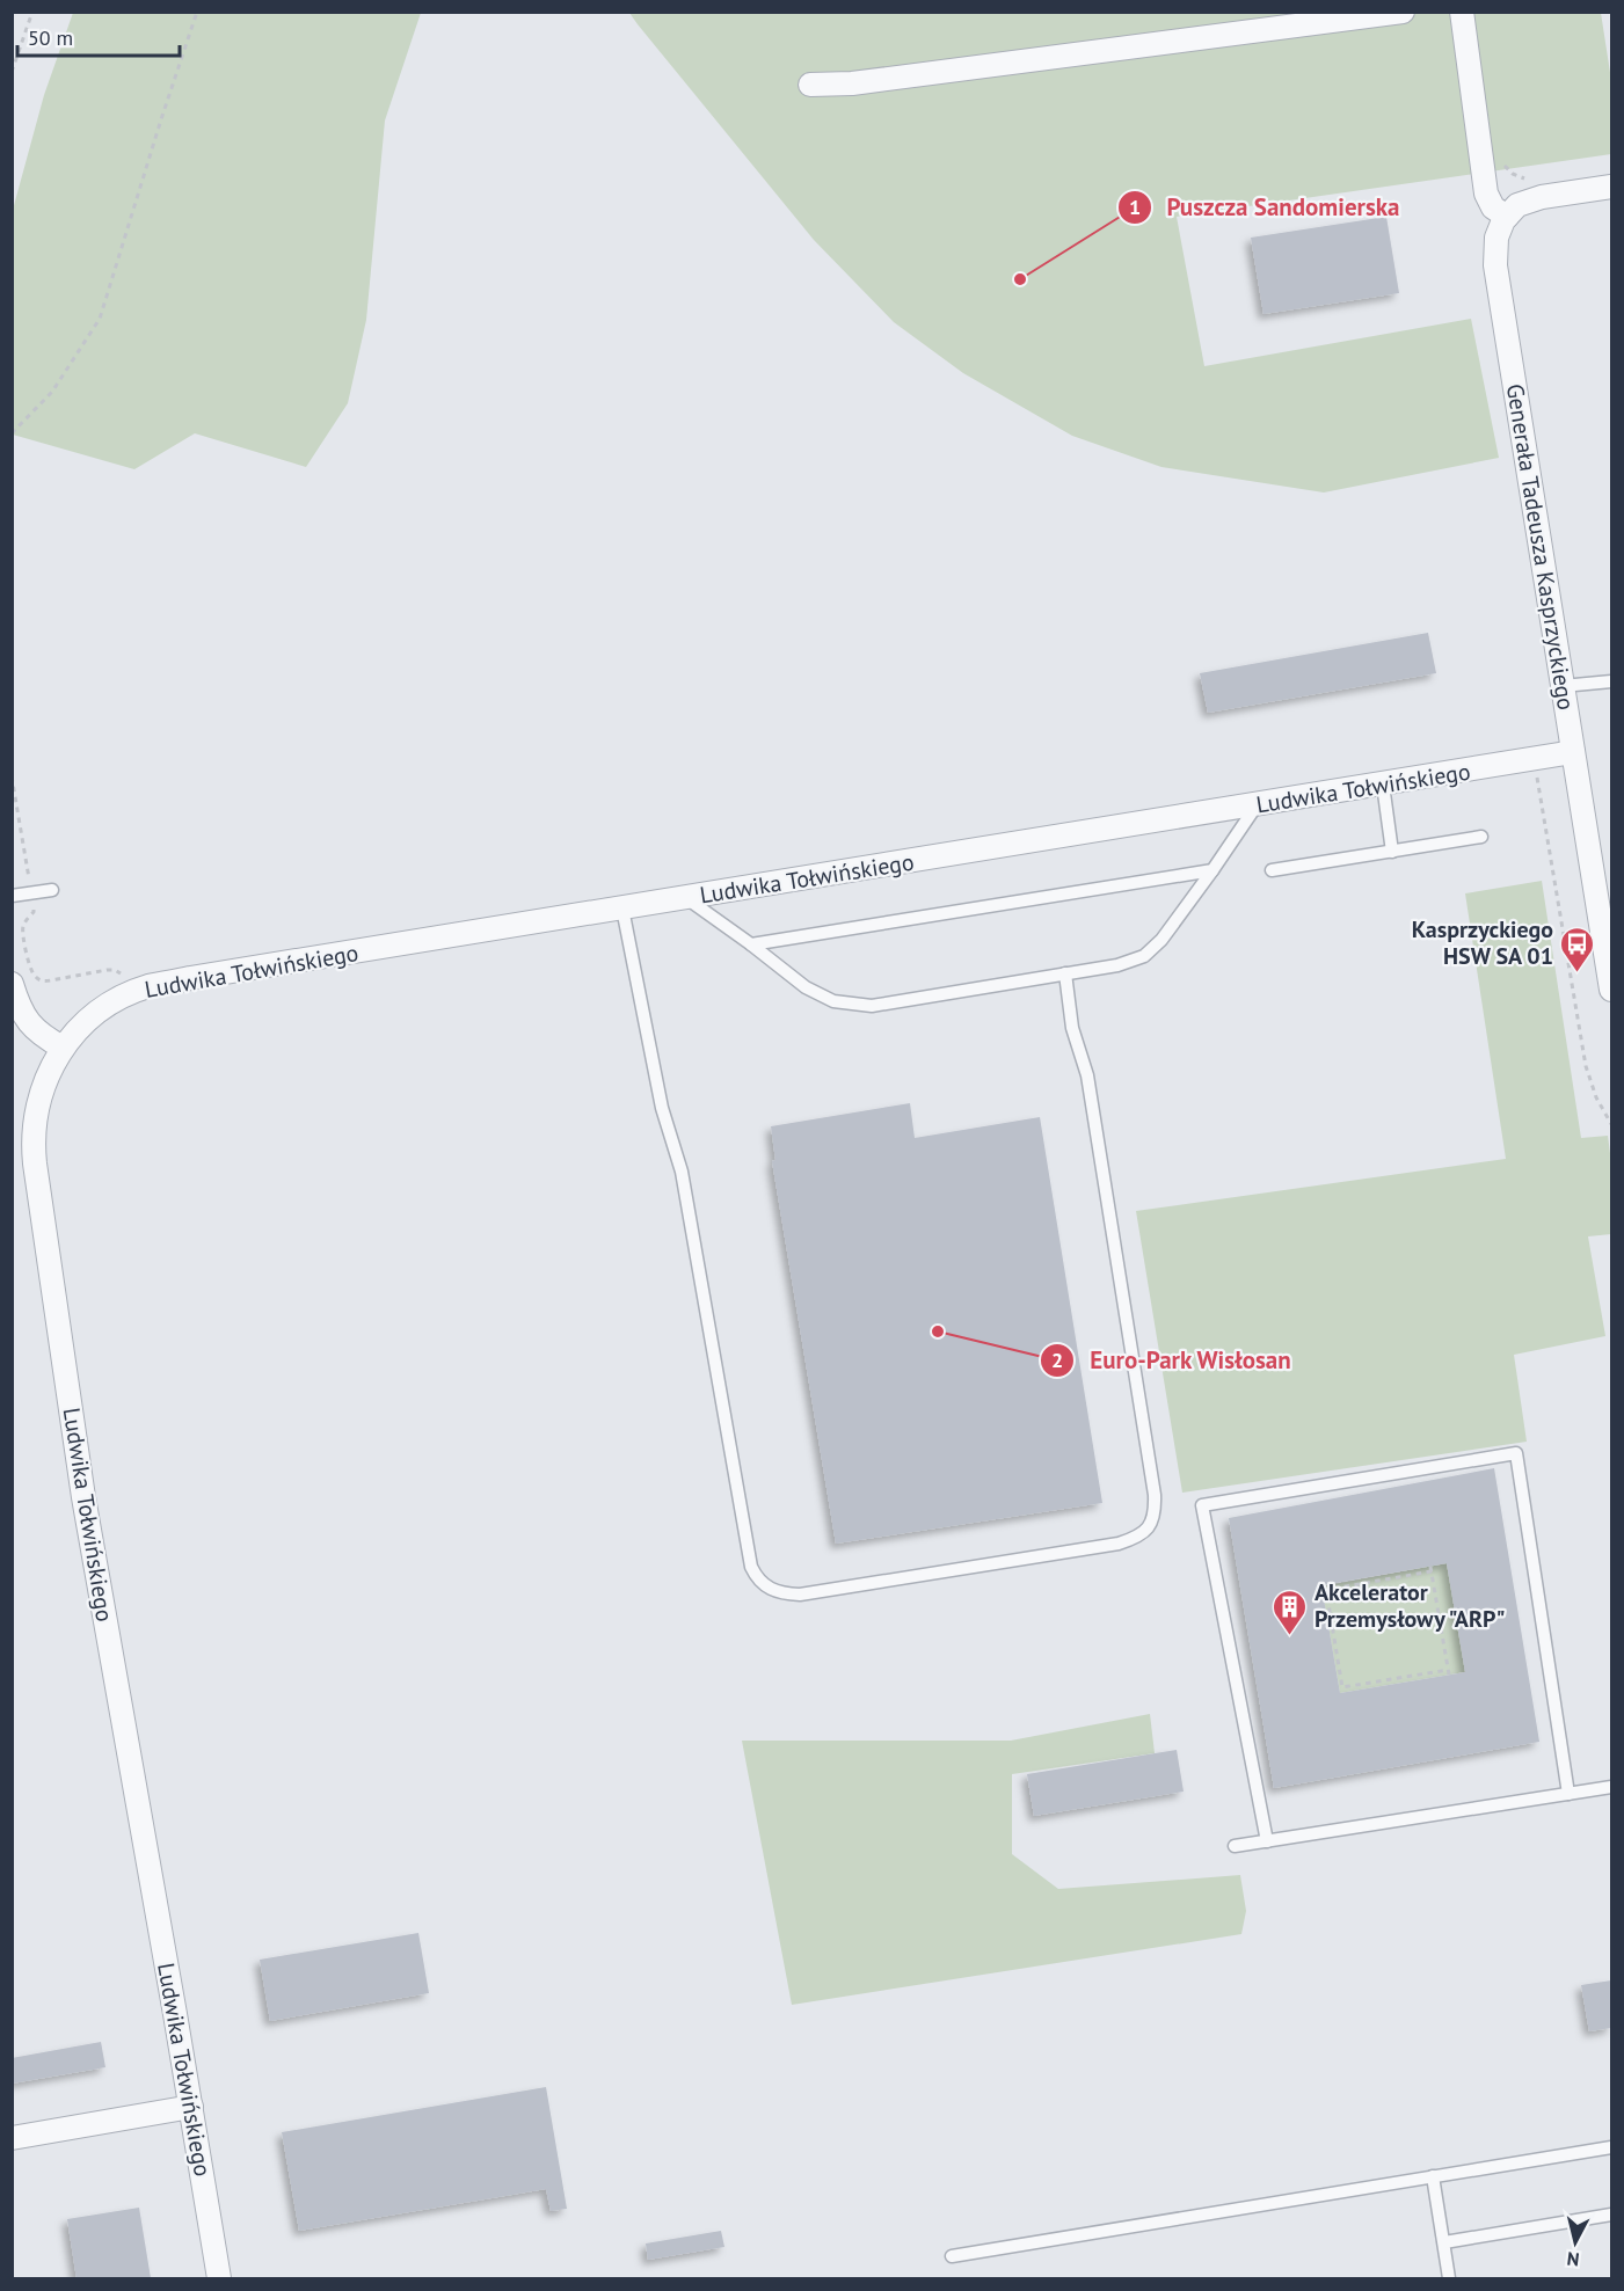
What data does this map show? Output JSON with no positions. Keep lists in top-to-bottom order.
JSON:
{
  "streets": {
    "street": ["Generała Tadeusza Kasprzyckiego", "Ludwika Tołwińskiego"]
  },
  "crossings": [
    ["Generała Tadeusza Kasprzyckiego", "Ludwika Tołwińskiego"]
  ],
  "places": {
    "other": ["Puszcza Sandomierska", "Euro-Park Wisłosan"],
    "bus stop": ["Kasprzyckiego HSW SA 01"],
    "building": ["Akcelerator Przemysłowy \"ARP\""]
  },
  "scale_bar": "50 m",
  "north": "bottom"
}
